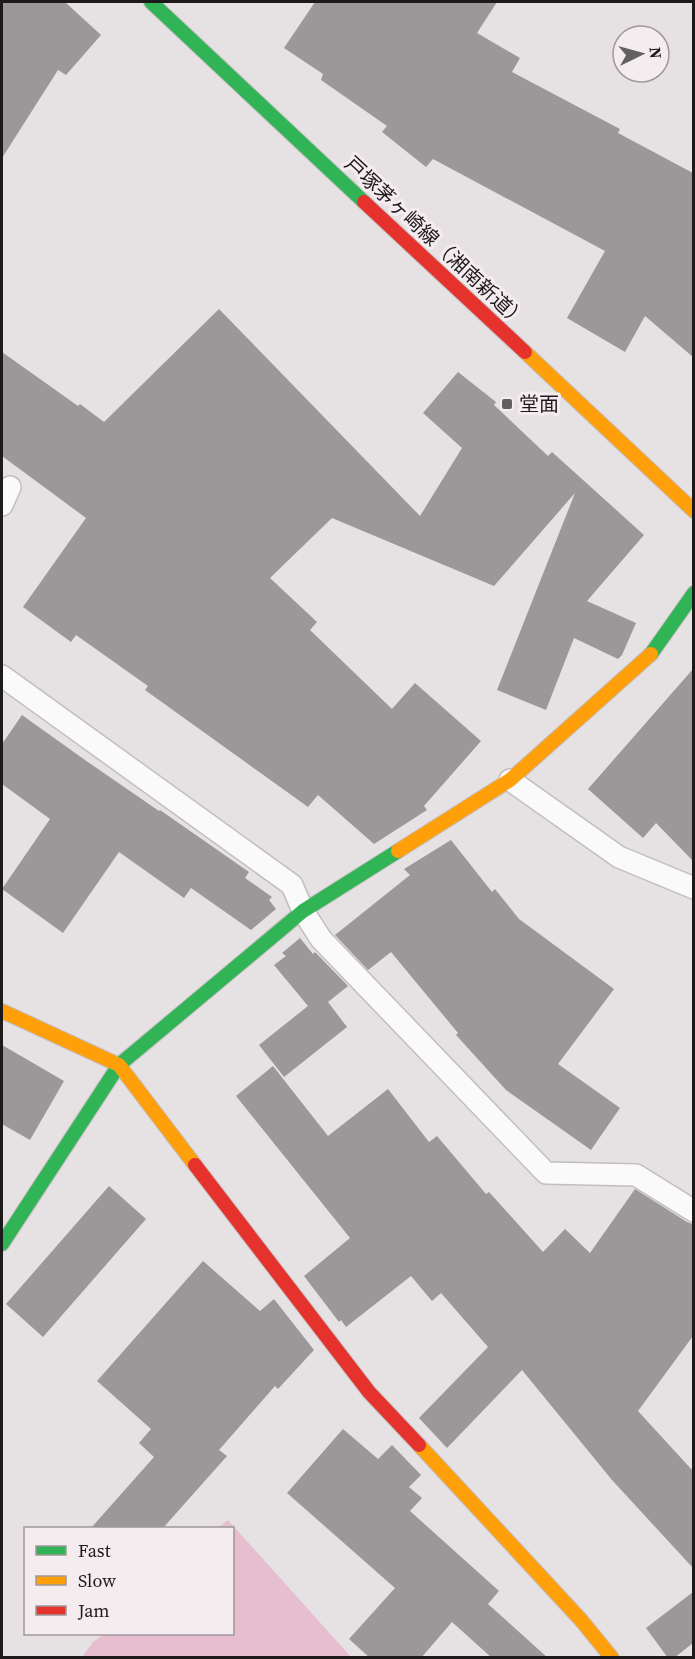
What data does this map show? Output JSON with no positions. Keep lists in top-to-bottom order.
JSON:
{
  "streets": {
    "street": ["戸塚茅ヶ崎線（湘南新道）"]
  },
  "places": {
    "transit": ["堂面"]
  },
  "legend": ["Fast", "Slow", "Jam"],
  "north": "right"
}
